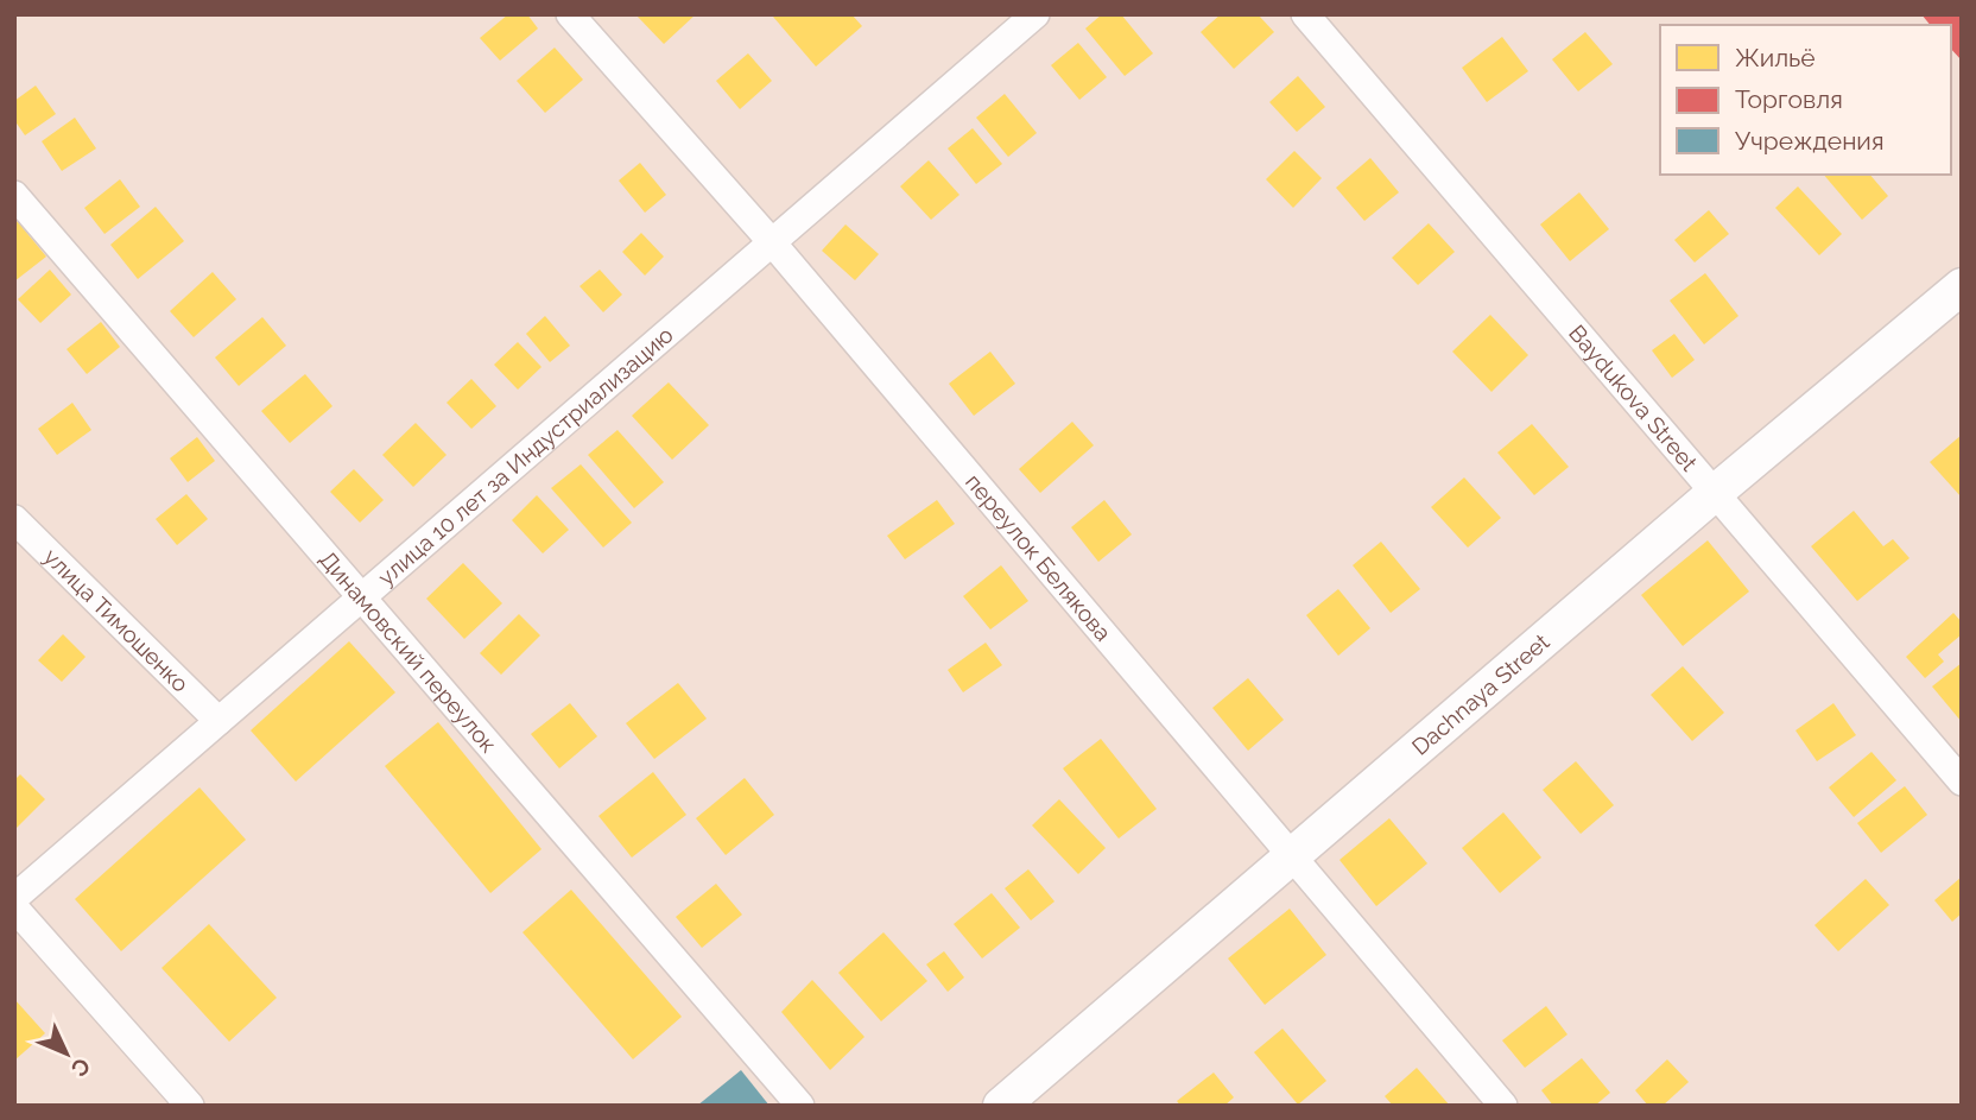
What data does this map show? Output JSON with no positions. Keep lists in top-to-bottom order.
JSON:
{
  "streets": {
    "street": [
      "Baydukova Street",
      "улица 10 лет за Индустриализацию",
      "переулок Белякова",
      "улица Тимошенко",
      "Динамовский переулок",
      "Dachnaya Street"
    ]
  },
  "crossings": [
    ["Baydukova Street", "Dachnaya Street"],
    ["улица 10 лет за Индустриализацию", "переулок Белякова"],
    ["улица 10 лет за Индустриализацию", "улица Тимошенко"],
    ["улица 10 лет за Индустриализацию", "Динамовский переулок"],
    ["переулок Белякова", "Dachnaya Street"]
  ],
  "legend": ["Жильё", "Торговля", "Учреждения"],
  "north": "bottom right"
}
